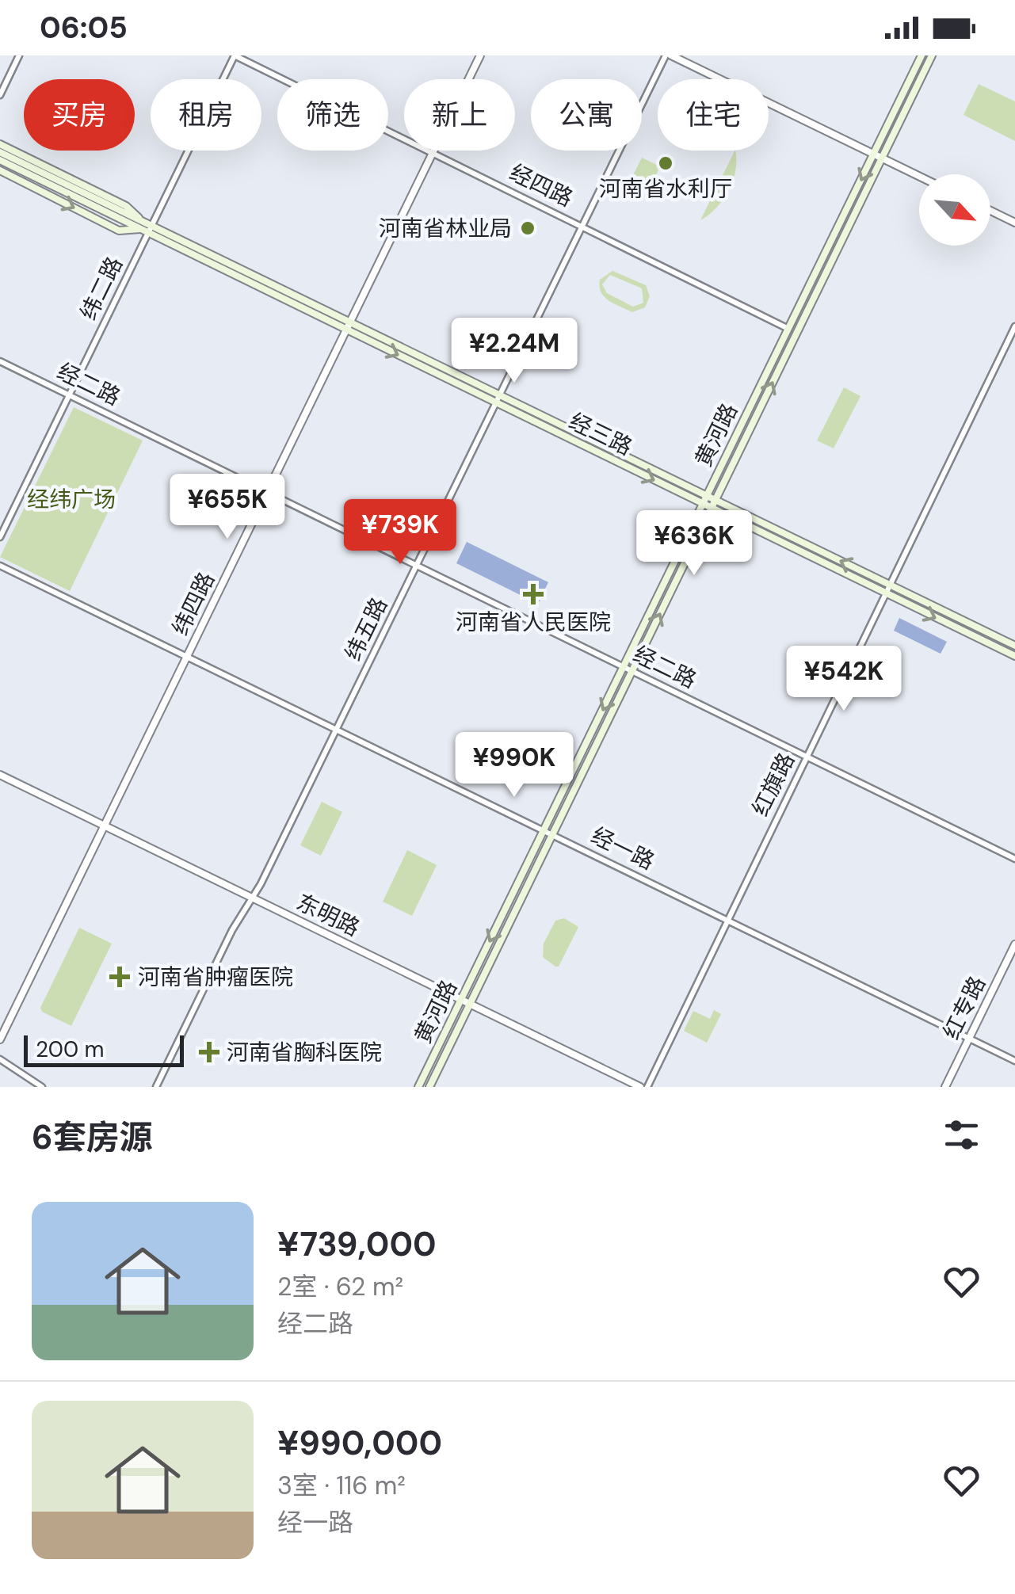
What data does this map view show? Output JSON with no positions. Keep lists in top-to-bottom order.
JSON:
{
  "streets": {
    "main road": ["经三路", "黄河路"],
    "street": [
      "经四路",
      "纬二路",
      "经二路",
      "纬四路",
      "纬五路",
      "红旗路",
      "经一路",
      "东明路",
      "红专路"
    ]
  },
  "crossings": [
    ["经四路", "纬二路"],
    ["经四路", "黄河路"],
    ["经四路", "纬四路"],
    ["经四路", "纬五路"],
    ["纬二路", "经二路"],
    ["纬二路", "经三路"],
    ["经二路", "黄河路"],
    ["经二路", "纬四路"],
    ["经二路", "纬五路"],
    ["经二路", "红旗路"],
    ["经三路", "黄河路"],
    ["经三路", "纬四路"],
    ["经三路", "纬五路"],
    ["经三路", "红旗路"],
    ["黄河路", "经一路"],
    ["黄河路", "东明路"],
    ["纬四路", "经一路"],
    ["纬四路", "东明路"],
    ["纬五路", "经一路"],
    ["纬五路", "东明路"],
    ["红旗路", "经一路"],
    ["经一路", "红专路"]
  ],
  "parks": ["经纬广场"],
  "places": {
    "other": ["河南省水利厅", "河南省林业局"],
    "health": ["河南省人民医院", "河南省肿瘤医院", "河南省胸科医院"]
  },
  "scale_bar": "200 m",
  "north": "bottom right",
  "page": {
    "status": "06:05",
    "chip": [
      "买房",
      "租房",
      "筛选",
      "新上",
      "公寓",
      "住宅"
    ],
    "price": [
      "¥2.24M",
      "¥655K",
      "¥739K",
      "¥636K",
      "¥542K",
      "¥990K"
    ],
    "scale": "200 m",
    "heading": "6套房源",
    "list": [
      {
        "name": "¥739,000",
        "note": "2室 · 62 m² · 经二路"
      },
      {
        "name": "¥990,000",
        "note": "3室 · 116 m² · 经一路"
      }
    ]
  }
}
